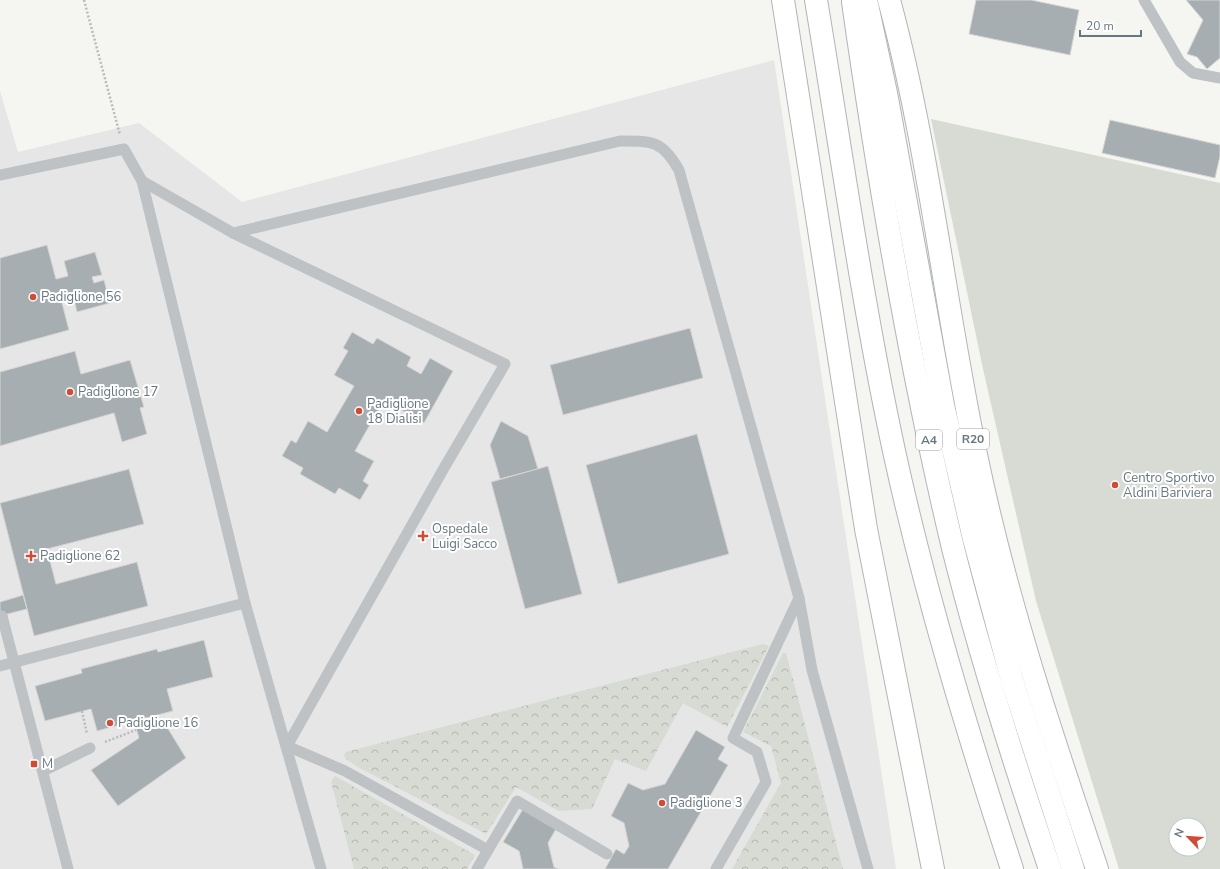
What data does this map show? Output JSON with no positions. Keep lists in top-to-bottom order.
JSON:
{
  "streets": {
    "highway": ["R20", "A4"]
  },
  "places": {
    "other": [
      "Padiglione 56",
      "Padiglione 17",
      "Padiglione 18 Dialisi",
      "Centro Sportivo Aldini Bariviera",
      "Padiglione 16",
      "Padiglione 3"
    ],
    "health": ["Ospedale Luigi Sacco", "Padiglione 62"],
    "transit": ["M"]
  },
  "scale_bar": "20 m",
  "north": "top left"
}
